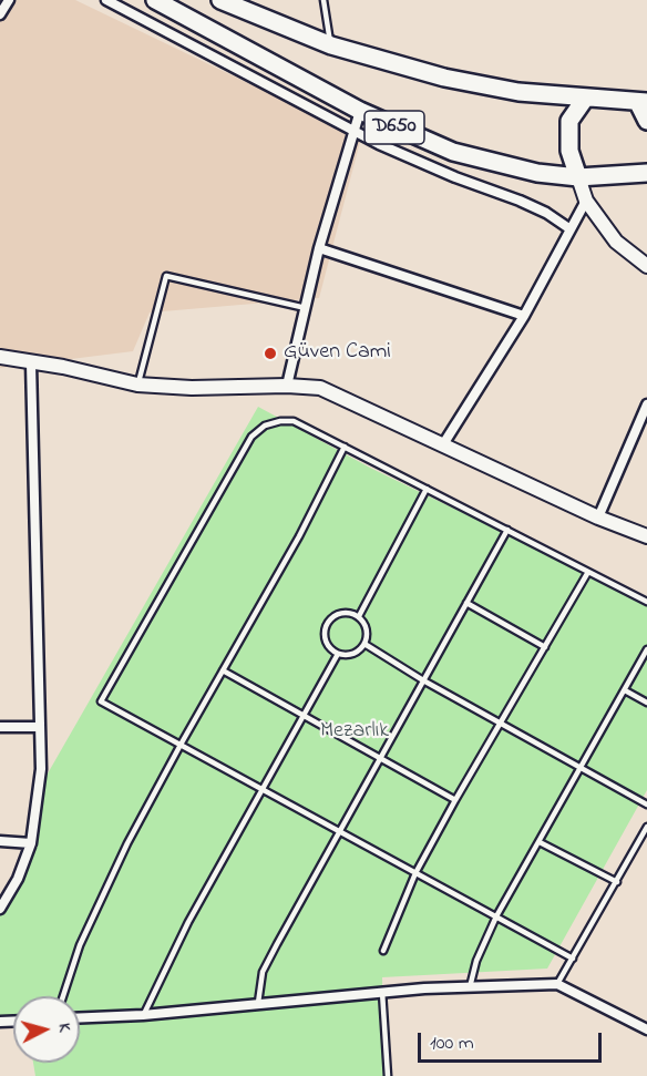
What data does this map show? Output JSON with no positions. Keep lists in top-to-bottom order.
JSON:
{
  "streets": {
    "highway": ["D650"]
  },
  "parks": ["Mezarlık"],
  "places": ["Güven Cami"],
  "scale_bar": "100 m",
  "north": "right"
}
